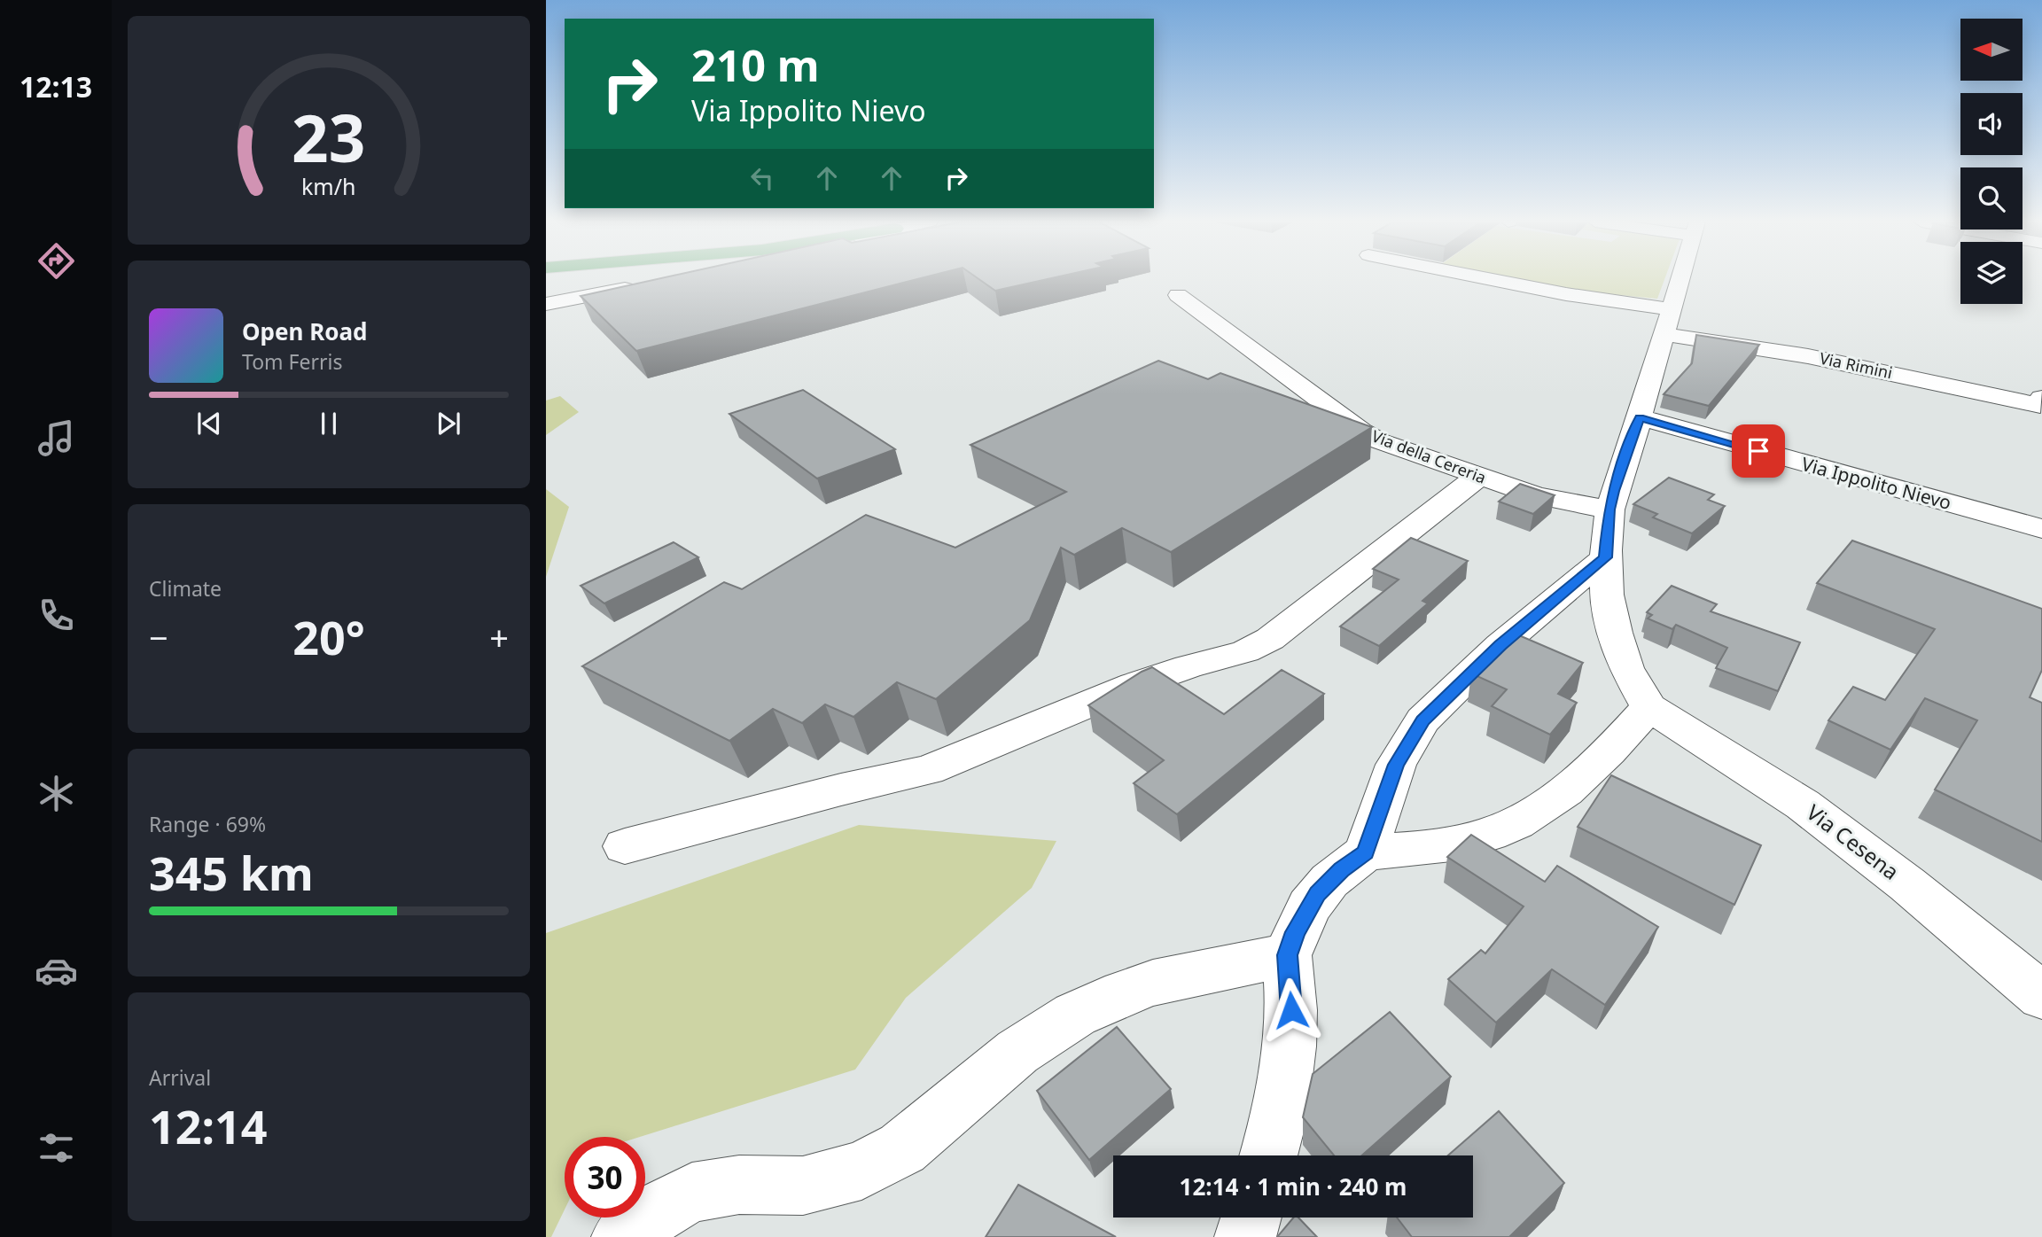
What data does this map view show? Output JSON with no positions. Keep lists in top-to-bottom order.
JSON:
{
  "streets": {
    "street": [
      "Via Rimini",
      "Via della Cereria",
      "Via Ippolito Nievo",
      "Via Cesena"
    ]
  },
  "north": "left",
  "page": {
    "tabs": "12:13",
    "turn": ["210 m", "Via Ippolito Nievo"],
    "song": ["Open Road", "Tom Ferris"],
    "tile": [
      "Climate",
      ["Range · 69%", "345 km"],
      ["Arrival", "12:14"]
    ],
    "heat": ["−", "20°", "+"],
    "limit": "30",
    "trip": "12:14 · 1 min · 240 m",
    "gauge": ["23", "km/h"]
  }
}
